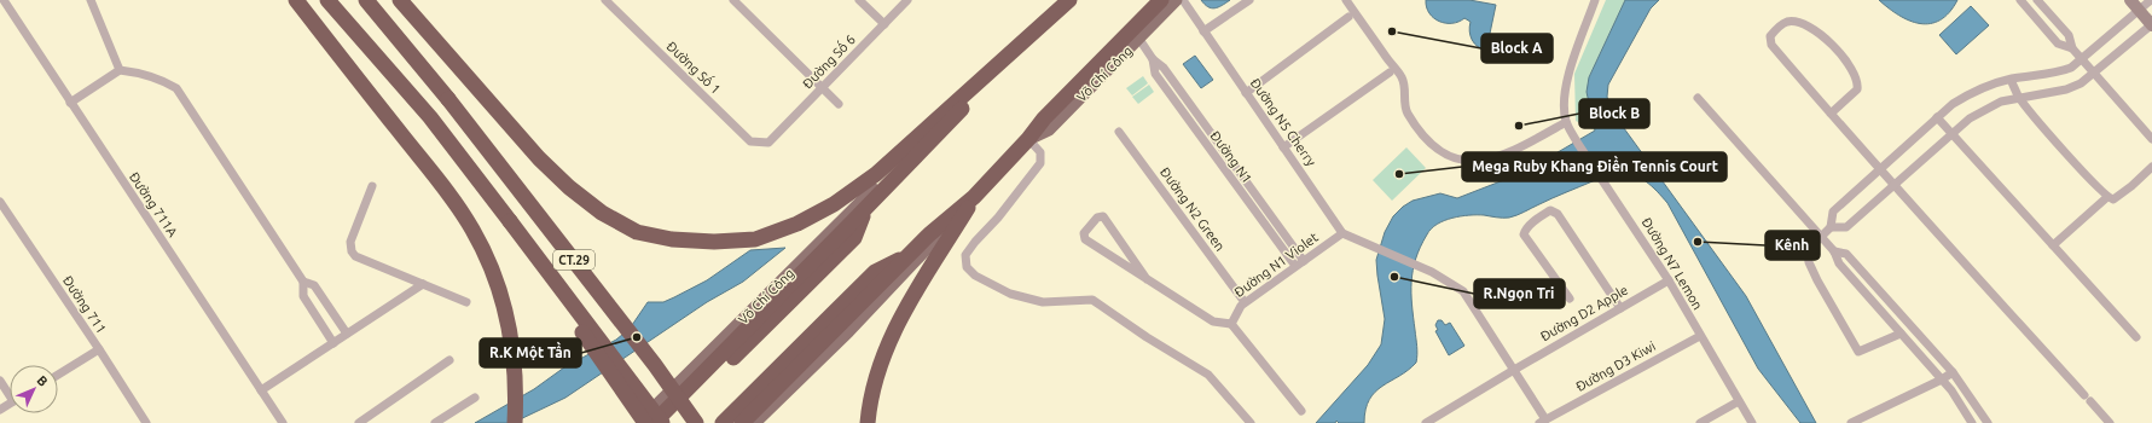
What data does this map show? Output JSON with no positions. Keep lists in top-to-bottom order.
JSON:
{
  "streets": {
    "highway": ["Võ Chí Công", "CT.29"],
    "street": [
      "Đường Số 6",
      "Đường Số 1",
      "Đường N5 Cherry",
      "Đường N1",
      "Đường 711A",
      "Đường N2 Green",
      "Đường N7 Lemon",
      "Đường N1 Violet",
      "Đường 711",
      "Đường D2 Apple",
      "Đường D3 Kiwi"
    ]
  },
  "crossings": [
    ["Đường Số 6", "Đường Số 1"],
    ["Võ Chí Công", "Đường N1"],
    ["Đường N5 Cherry", "Đường N1 Violet"],
    ["Đường N1", "Đường N1 Violet"],
    ["Đường N2 Green", "Đường N1 Violet"],
    ["Đường N7 Lemon", "Đường D2 Apple"],
    ["Đường N7 Lemon", "Đường D3 Kiwi"]
  ],
  "places": [
    "Block A",
    "Block B",
    "Mega Ruby Khang Điền Tennis Court",
    "Kênh",
    "R.Ngọn Tri",
    "R.K Một Tần"
  ],
  "north": "top right"
}
